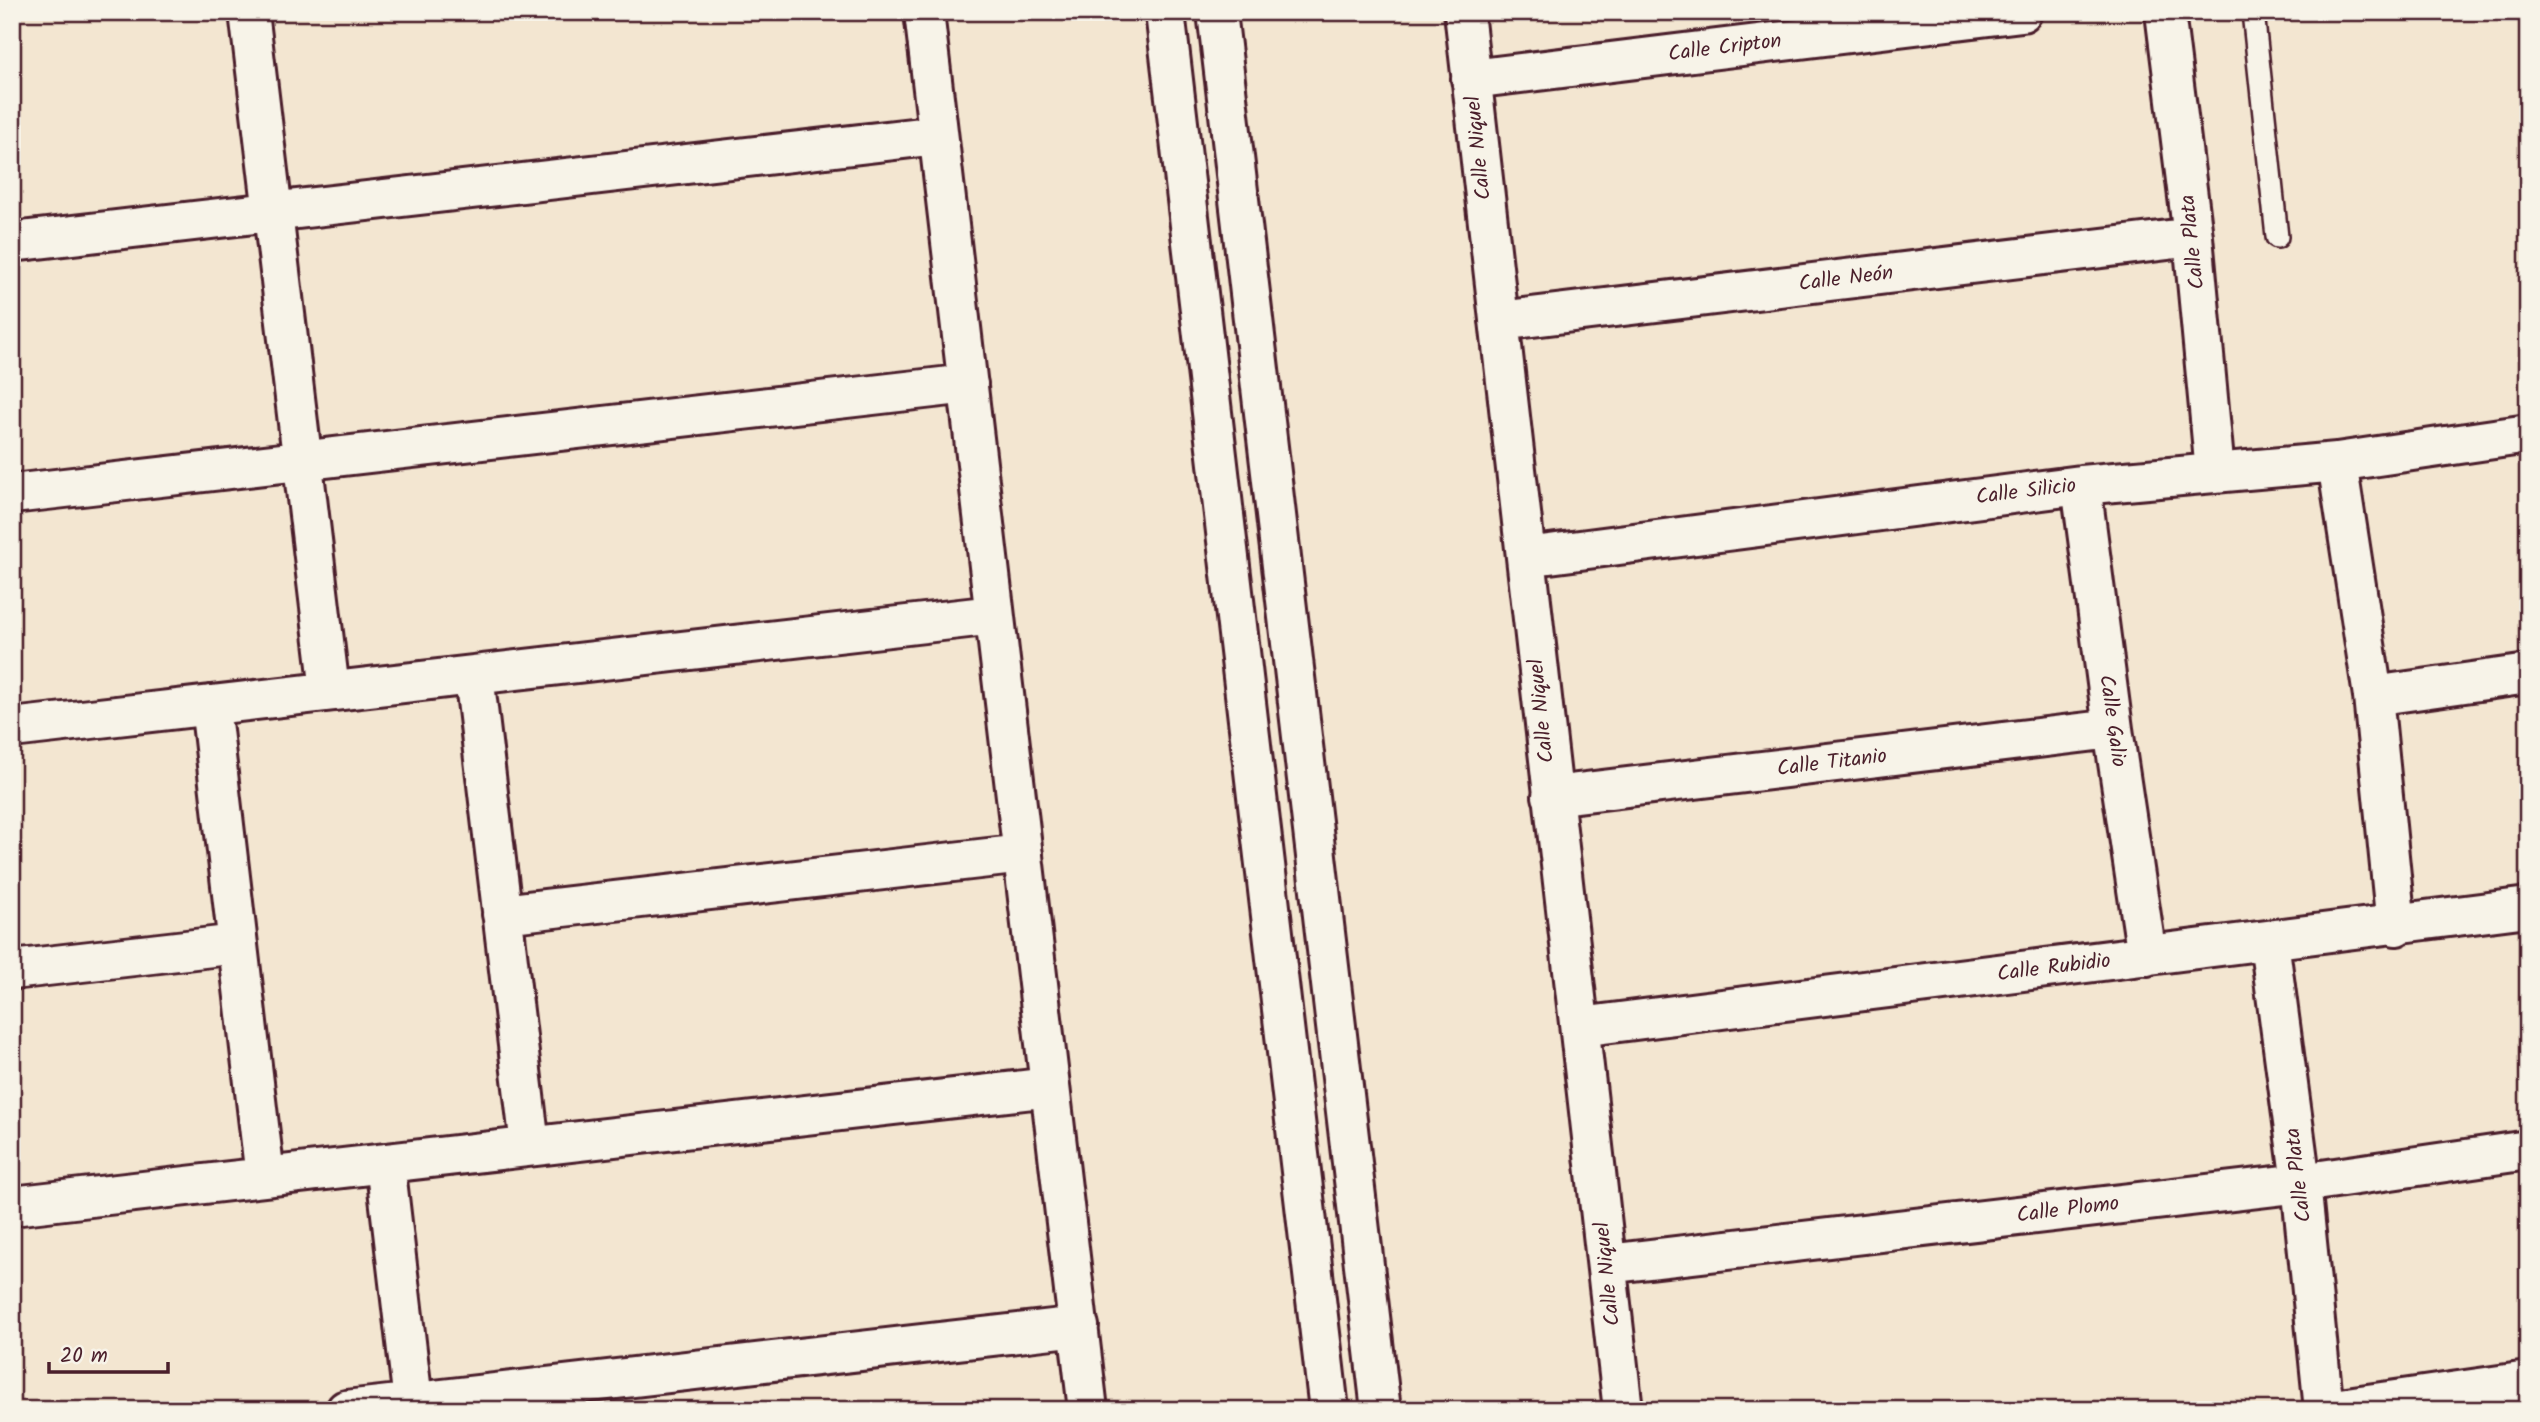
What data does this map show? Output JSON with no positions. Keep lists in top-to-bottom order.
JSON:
{
  "streets": {
    "street": [
      "Calle Cripton",
      "Calle Niquel",
      "Calle Plata",
      "Calle Neón",
      "Calle Silicio",
      "Calle Galio",
      "Calle Titanio",
      "Calle Rubidio",
      "Calle Plomo"
    ]
  },
  "crossings": [
    ["Calle Cripton", "Calle Niquel"],
    ["Calle Niquel", "Calle Neón"],
    ["Calle Niquel", "Calle Silicio"],
    ["Calle Niquel", "Calle Titanio"],
    ["Calle Niquel", "Calle Rubidio"],
    ["Calle Niquel", "Calle Plomo"],
    ["Calle Plata", "Calle Neón"],
    ["Calle Plata", "Calle Silicio"],
    ["Calle Plata", "Calle Rubidio"],
    ["Calle Plata", "Calle Plomo"],
    ["Calle Silicio", "Calle Galio"],
    ["Calle Galio", "Calle Titanio"],
    ["Calle Galio", "Calle Rubidio"]
  ],
  "scale_bar": "20 m"
}
